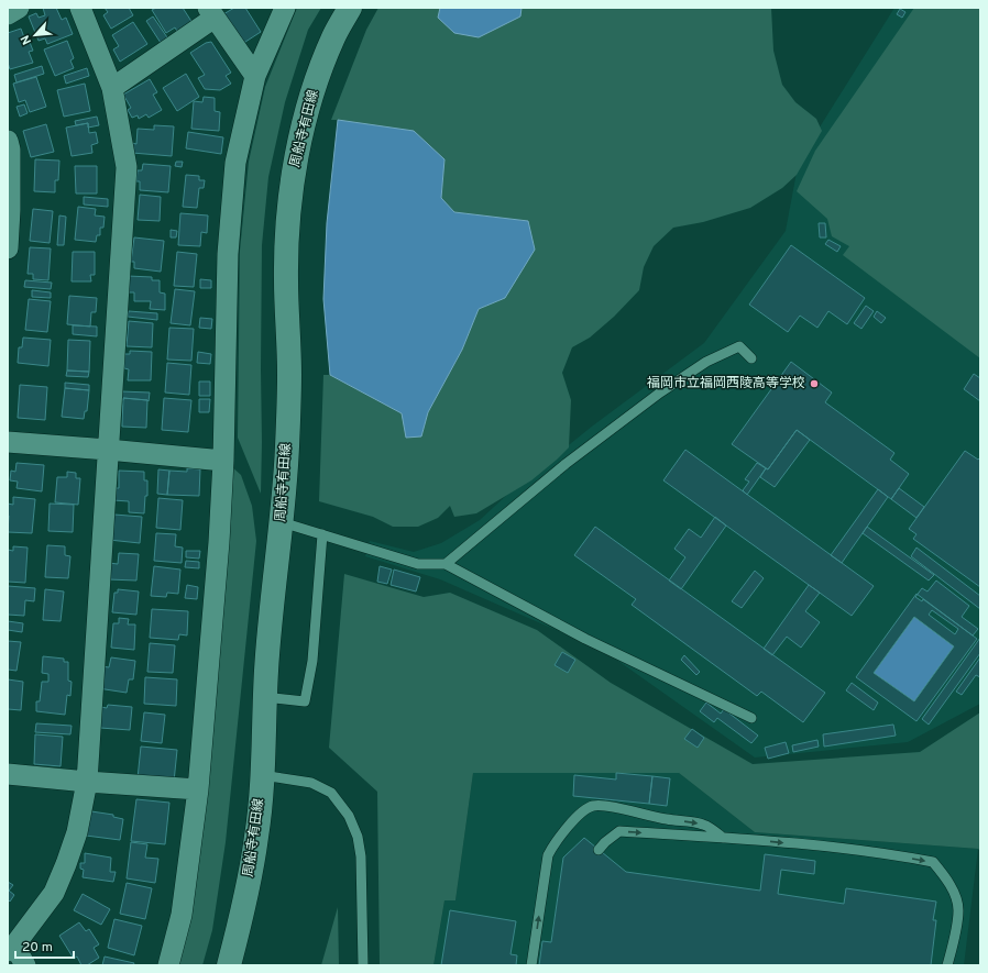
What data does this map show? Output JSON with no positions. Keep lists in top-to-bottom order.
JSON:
{
  "streets": {
    "main road": ["周船寺有田線"]
  },
  "places": ["福岡市立福岡西陵高等学校"],
  "scale_bar": "20 m",
  "north": "bottom left"
}
